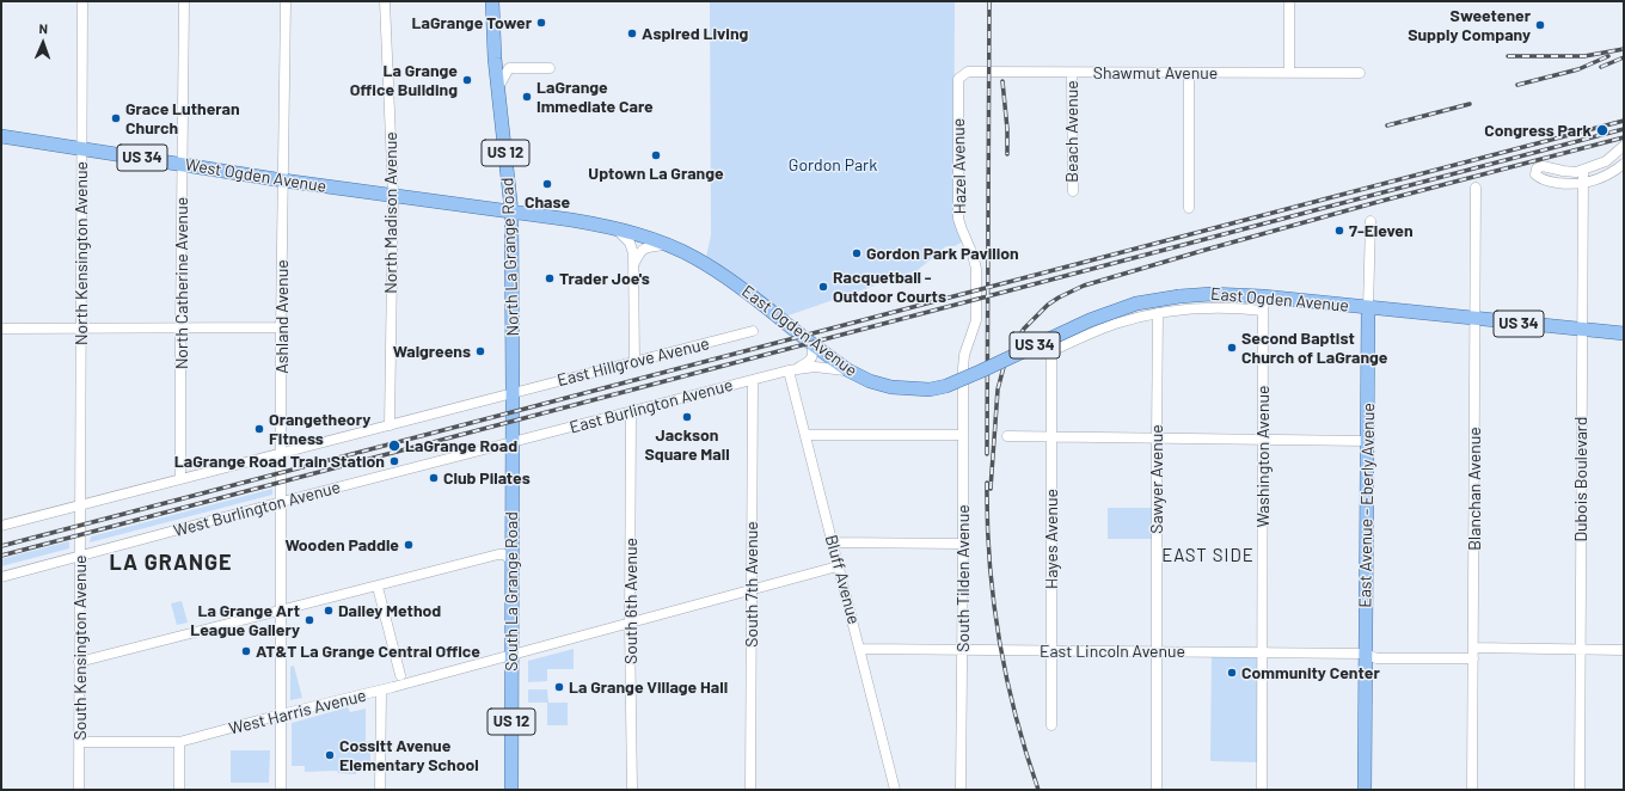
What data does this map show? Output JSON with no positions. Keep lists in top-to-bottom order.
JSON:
{
  "streets": {
    "main road": [
      "US 12",
      "US 34",
      "West Ogden Avenue",
      "North La Grange Road",
      "East Ogden Avenue",
      "East Avenue - Eberly Avenue",
      "South La Grange Road"
    ],
    "street": [
      "Shawmut Avenue",
      "Beach Avenue",
      "Hazel Avenue",
      "North Madison Avenue",
      "North Kensington Avenue",
      "North Catherine Avenue",
      "Ashland Avenue",
      "East Hillgrove Avenue",
      "East Burlington Avenue",
      "Washington Avenue",
      "Sawyer Avenue",
      "Dubois Boulevard",
      "Blanchan Avenue",
      "West Burlington Avenue",
      "Hayes Avenue",
      "South Tilden Avenue",
      "Bluff Avenue",
      "South 7th Avenue",
      "South 6th Avenue",
      "South Kensington Avenue",
      "East Lincoln Avenue",
      "West Harris Avenue"
    ]
  },
  "crossings": [
    ["Shawmut Avenue", "Beach Avenue"],
    ["Shawmut Avenue", "Hazel Avenue"],
    ["US 12", "North La Grange Road"],
    ["US 34", "East Ogden Avenue"],
    ["US 34", "Dubois Boulevard"],
    ["US 34", "Blanchan Avenue"],
    ["US 34", "East Avenue - Eberly Avenue"],
    ["Hazel Avenue", "South Tilden Avenue"],
    ["West Ogden Avenue", "North Madison Avenue"],
    ["West Ogden Avenue", "North Kensington Avenue"],
    ["West Ogden Avenue", "North La Grange Road"],
    ["West Ogden Avenue", "North Catherine Avenue"],
    ["West Ogden Avenue", "East Ogden Avenue"],
    ["West Ogden Avenue", "Ashland Avenue"],
    ["North Madison Avenue", "East Hillgrove Avenue"],
    ["North Kensington Avenue", "East Hillgrove Avenue"],
    ["North Kensington Avenue", "South Kensington Avenue"],
    ["North La Grange Road", "East Ogden Avenue"],
    ["North La Grange Road", "East Hillgrove Avenue"],
    ["North La Grange Road", "South La Grange Road"],
    ["North Catherine Avenue", "East Hillgrove Avenue"],
    ["East Ogden Avenue", "East Burlington Avenue"],
    ["East Ogden Avenue", "Washington Avenue"],
    ["East Ogden Avenue", "East Avenue - Eberly Avenue"],
    ["Ashland Avenue", "East Hillgrove Avenue"],
    ["Ashland Avenue", "West Burlington Avenue"],
    ["Ashland Avenue", "West Harris Avenue"],
    ["East Hillgrove Avenue", "South La Grange Road"],
    ["East Hillgrove Avenue", "South Kensington Avenue"],
    ["East Burlington Avenue", "West Burlington Avenue"],
    ["East Burlington Avenue", "Bluff Avenue"],
    ["East Burlington Avenue", "South 7th Avenue"],
    ["East Burlington Avenue", "South La Grange Road"],
    ["East Burlington Avenue", "South 6th Avenue"],
    ["Washington Avenue", "East Lincoln Avenue"],
    ["Sawyer Avenue", "Hayes Avenue"],
    ["Sawyer Avenue", "East Lincoln Avenue"],
    ["Blanchan Avenue", "East Lincoln Avenue"],
    ["East Avenue - Eberly Avenue", "East Lincoln Avenue"],
    ["West Burlington Avenue", "South La Grange Road"],
    ["West Burlington Avenue", "South Kensington Avenue"],
    ["Hayes Avenue", "East Lincoln Avenue"],
    ["South Tilden Avenue", "East Lincoln Avenue"],
    ["Bluff Avenue", "East Lincoln Avenue"],
    ["Bluff Avenue", "West Harris Avenue"],
    ["South 7th Avenue", "West Harris Avenue"],
    ["South La Grange Road", "West Harris Avenue"],
    ["South 6th Avenue", "West Harris Avenue"],
    ["South Kensington Avenue", "West Harris Avenue"]
  ],
  "districts": ["EAST SIDE", "LA GRANGE"],
  "parks": ["Gordon Park"],
  "places": [
    "LaGrange Tower",
    "Sweetener Supply Company",
    "Aspired Living",
    "La Grange Office Building",
    "LaGrange Immediate Care",
    "Grace Lutheran Church",
    "Congress Park",
    "Uptown La Grange",
    "Chase",
    "7-Eleven",
    "Gordon Park Pavilion",
    "Trader Joe's",
    "Racquetball - Outdoor Courts",
    "Second Baptist Church of LaGrange",
    "Walgreens",
    "Jackson Square Mall",
    "Orangetheory Fitness",
    "LaGrange Road",
    "LaGrange Road Train Station",
    "Club Pilates",
    "Wooden Paddle",
    "Dailey Method",
    "La Grange Art League Gallery",
    "AT&T La Grange Central Office",
    "Community Center",
    "La Grange Village Hall",
    "Cossitt Avenue Elementary School"
  ],
  "north": "top"
}
